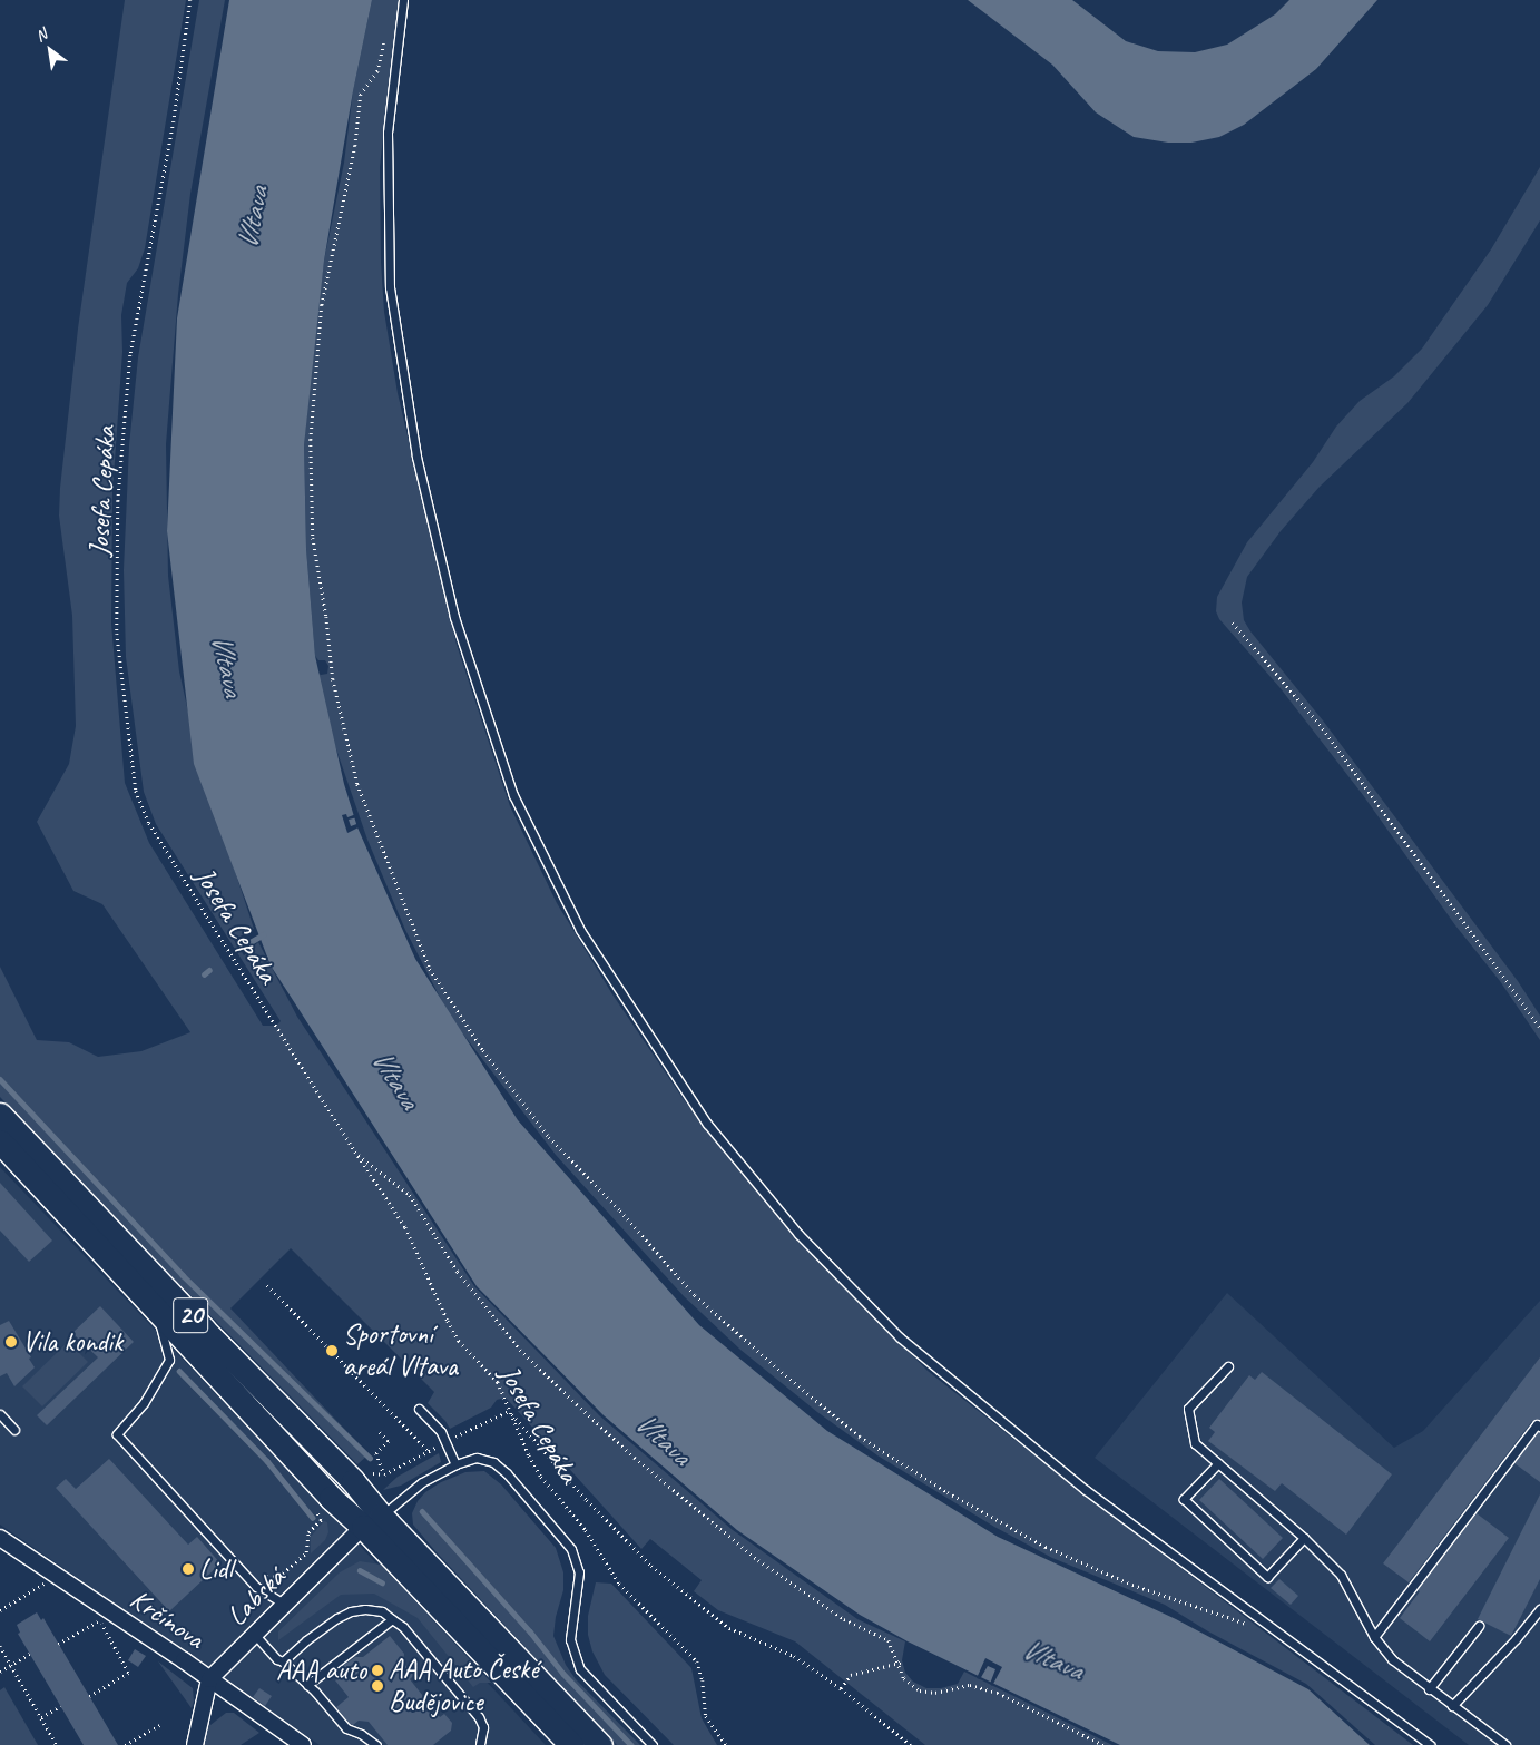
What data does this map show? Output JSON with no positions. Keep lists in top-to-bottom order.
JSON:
{
  "streets": {
    "main road": ["20"],
    "street": ["Labská", "Krčínova"],
    "path": ["Josefa Cepáka"]
  },
  "crossings": [
    ["20", "Labská"],
    ["Labská", "Krčínova"]
  ],
  "water": ["Vltava"],
  "places": [
    "Vila kondik",
    "Sportovní areál Vltava",
    "Lidl",
    "AAA auto",
    "AAA Auto České Budějovice"
  ],
  "north": "top left"
}
